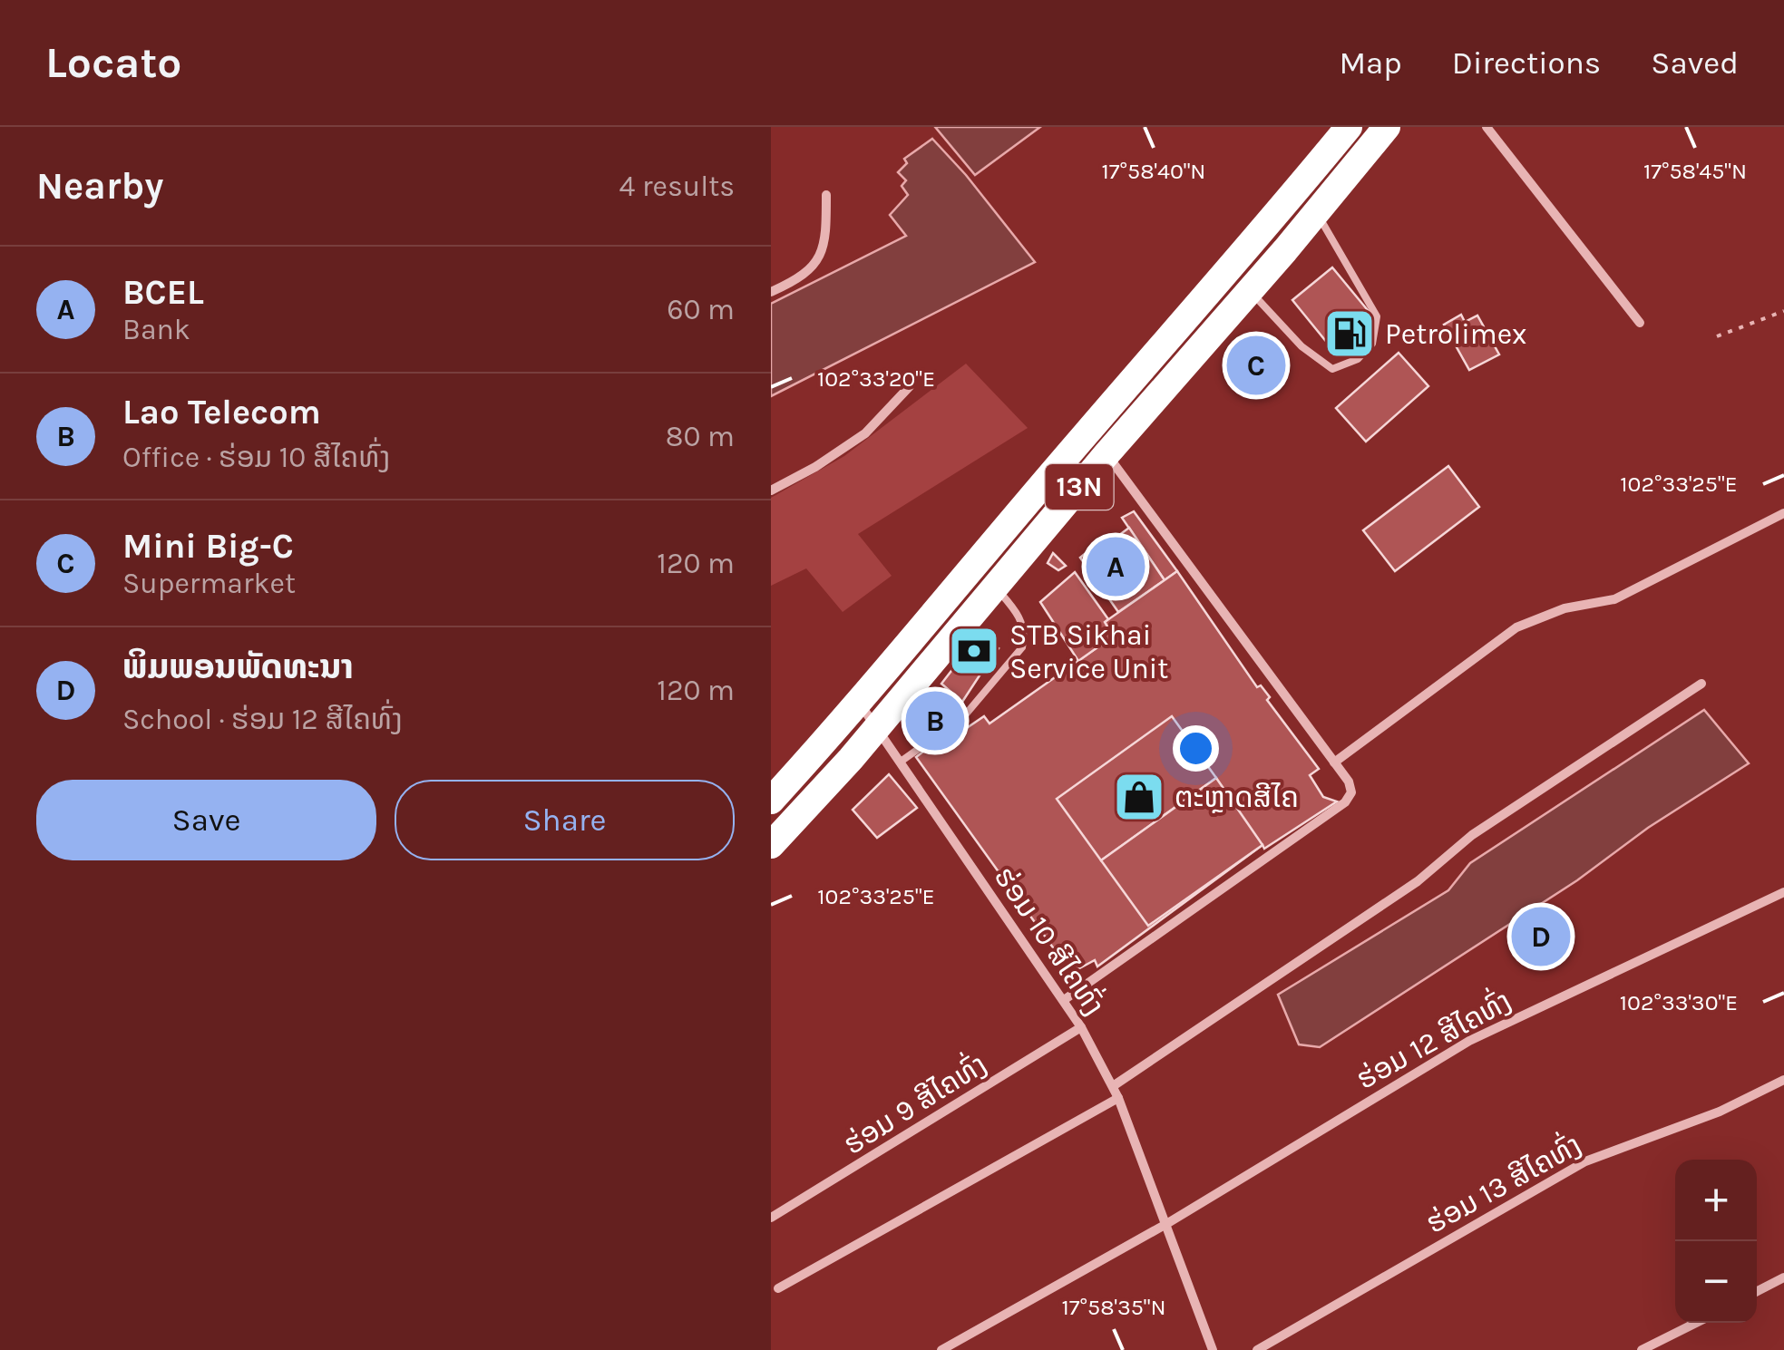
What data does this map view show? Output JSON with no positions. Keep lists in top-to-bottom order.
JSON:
{
  "streets": {
    "highway": ["13N"],
    "street": [
      "ຮ່ອມ 10 ສີໄຄທົ່ງ",
      "ຮ່ອມ 12 ສີໄຄທົ່ງ",
      "ຮ່ອມ 9 ສີໄຄທົ່ງ",
      "ຮ່ອມ 13 ສີໄຄທົ່ງ"
    ]
  },
  "crossings": [
    ["13N", "ຮ່ອມ 10 ສີໄຄທົ່ງ"],
    ["ຮ່ອມ 10 ສີໄຄທົ່ງ", "ຮ່ອມ 12 ສີໄຄທົ່ງ"],
    ["ຮ່ອມ 10 ສີໄຄທົ່ງ", "ຮ່ອມ 9 ສີໄຄທົ່ງ"]
  ],
  "places": {
    "fuel station": ["Petrolimex"],
    "bank": ["STB Sikhai Service Unit"],
    "shop": ["ຕະຫຼາດສີໄຄ"]
  },
  "page": {
    "header": "Locato",
    "nav": ["Map", "Directions", "Saved"],
    "heading": ["Nearby", "4 results"],
    "list": [
      {
        "mark": "A",
        "name": "BCEL",
        "note": "Bank",
        "value": "60 m"
      },
      {
        "mark": "B",
        "name": "Lao Telecom",
        "note": "Office · ຮ່ອມ 10 ສີໄຄທົ່ງ",
        "value": "80 m"
      },
      {
        "mark": "C",
        "name": "Mini Big-C",
        "note": "Supermarket",
        "value": "120 m"
      },
      {
        "mark": "D",
        "name": "ພິມພອນພັດທະນາ",
        "note": "School · ຮ່ອມ 12 ສີໄຄທົ່ງ",
        "value": "120 m"
      }
    ],
    "pins": [
      "C",
      "A",
      "B",
      "D"
    ],
    "buttons": ["Save", "Share"],
    "map_buttons": ["+", "−"]
  },
  "coordinates": [
    "17°58'40\"N",
    "17°58'45\"N",
    "102°33'20\"E",
    "102°33'25\"E",
    "102°33'30\"E",
    "17°58'35\"N"
  ]
}
